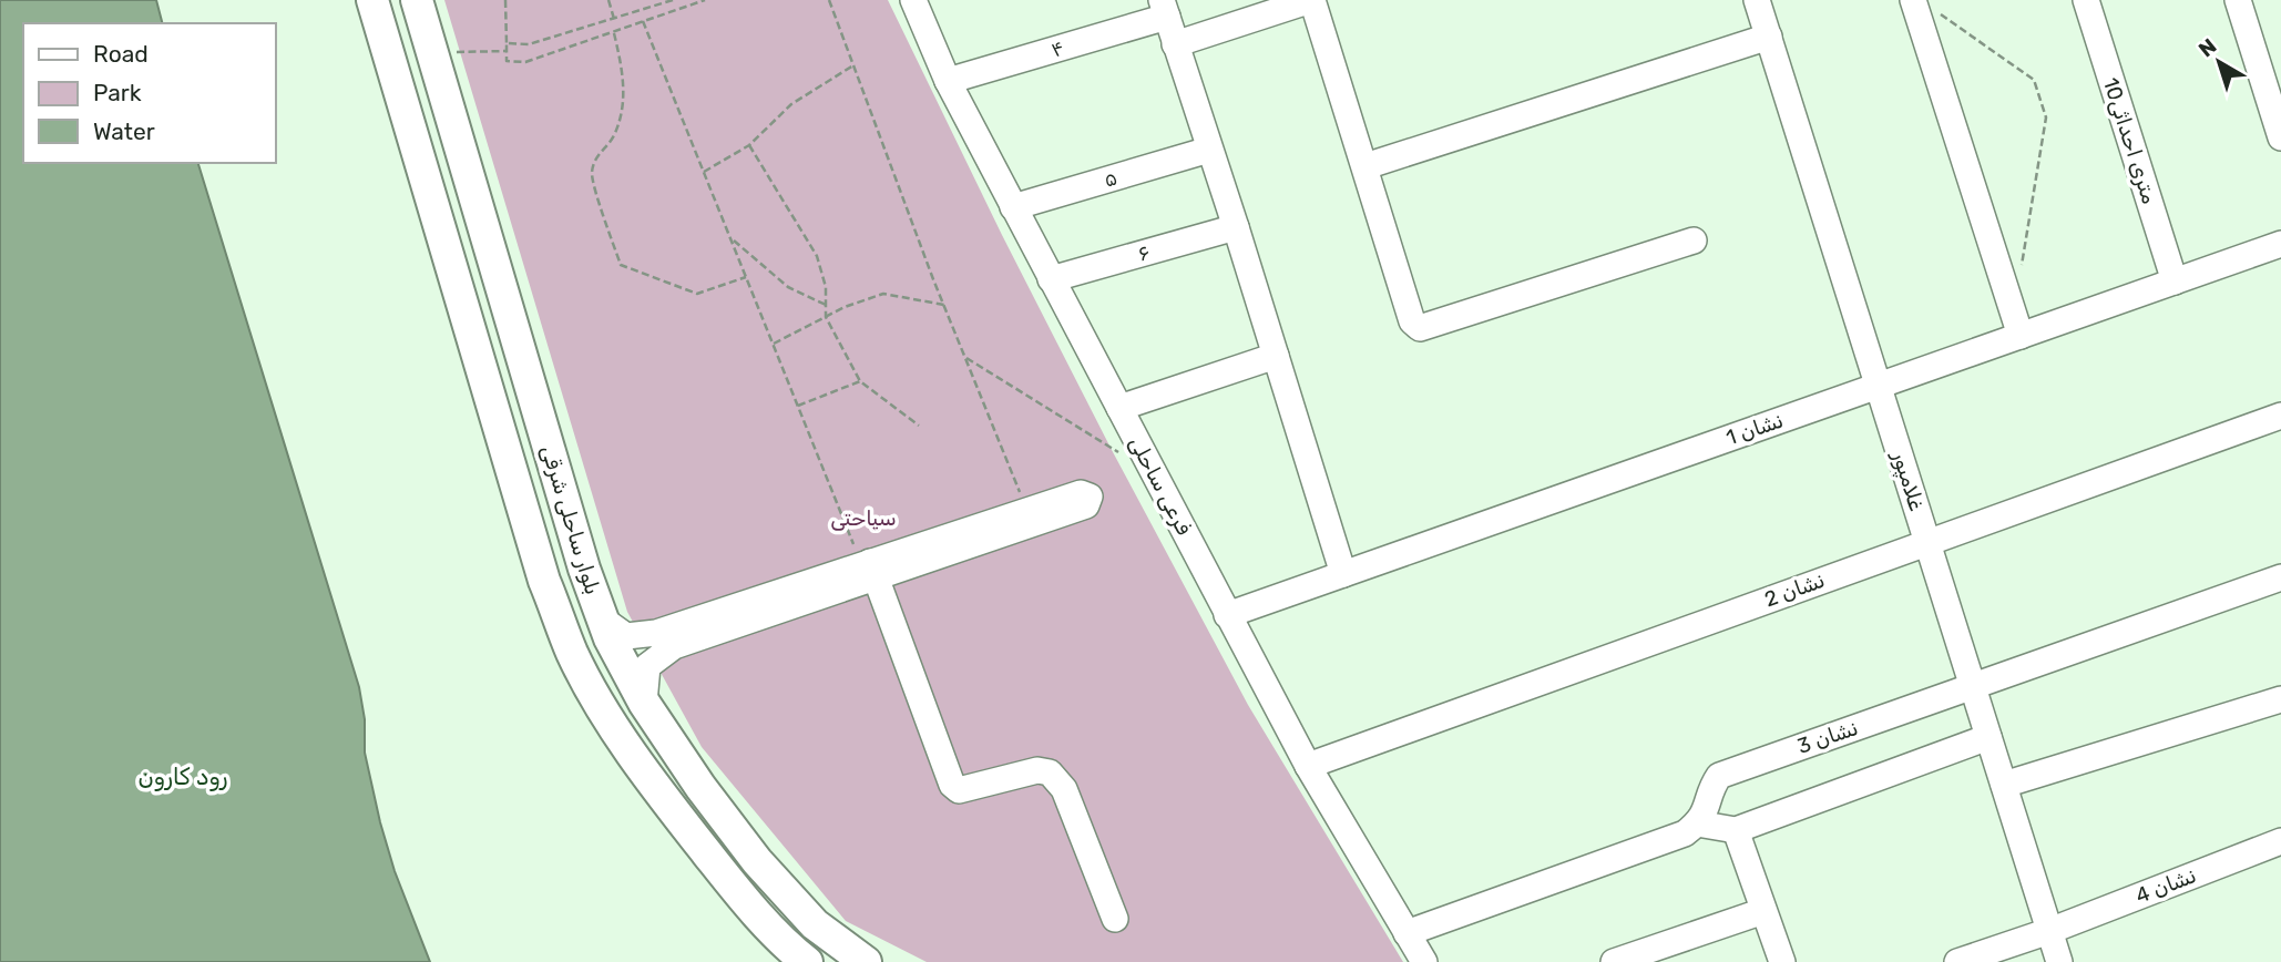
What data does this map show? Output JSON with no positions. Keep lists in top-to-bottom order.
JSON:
{
  "streets": {
    "main road": ["بلوار ساحلی شرقی"],
    "street": [
      "۴",
      "10متری احداثی",
      "۵",
      "۶",
      "نشان 1",
      "غلامپور",
      "فرعی ساحلی",
      "نشان 2",
      "نشان 3",
      "نشان 4"
    ]
  },
  "crossings": [
    ["۴", "فرعی ساحلی"],
    ["10متری احداثی", "نشان 1"],
    ["۵", "فرعی ساحلی"],
    ["۶", "فرعی ساحلی"],
    ["نشان 1", "غلامپور"],
    ["نشان 1", "فرعی ساحلی"],
    ["غلامپور", "نشان 2"],
    ["غلامپور", "نشان 3"],
    ["غلامپور", "نشان 4"],
    ["فرعی ساحلی", "نشان 2"]
  ],
  "water": ["رود کارون"],
  "parks": ["سیاحتی"],
  "legend": ["Road", "Park", "Water"],
  "north": "top left"
}
